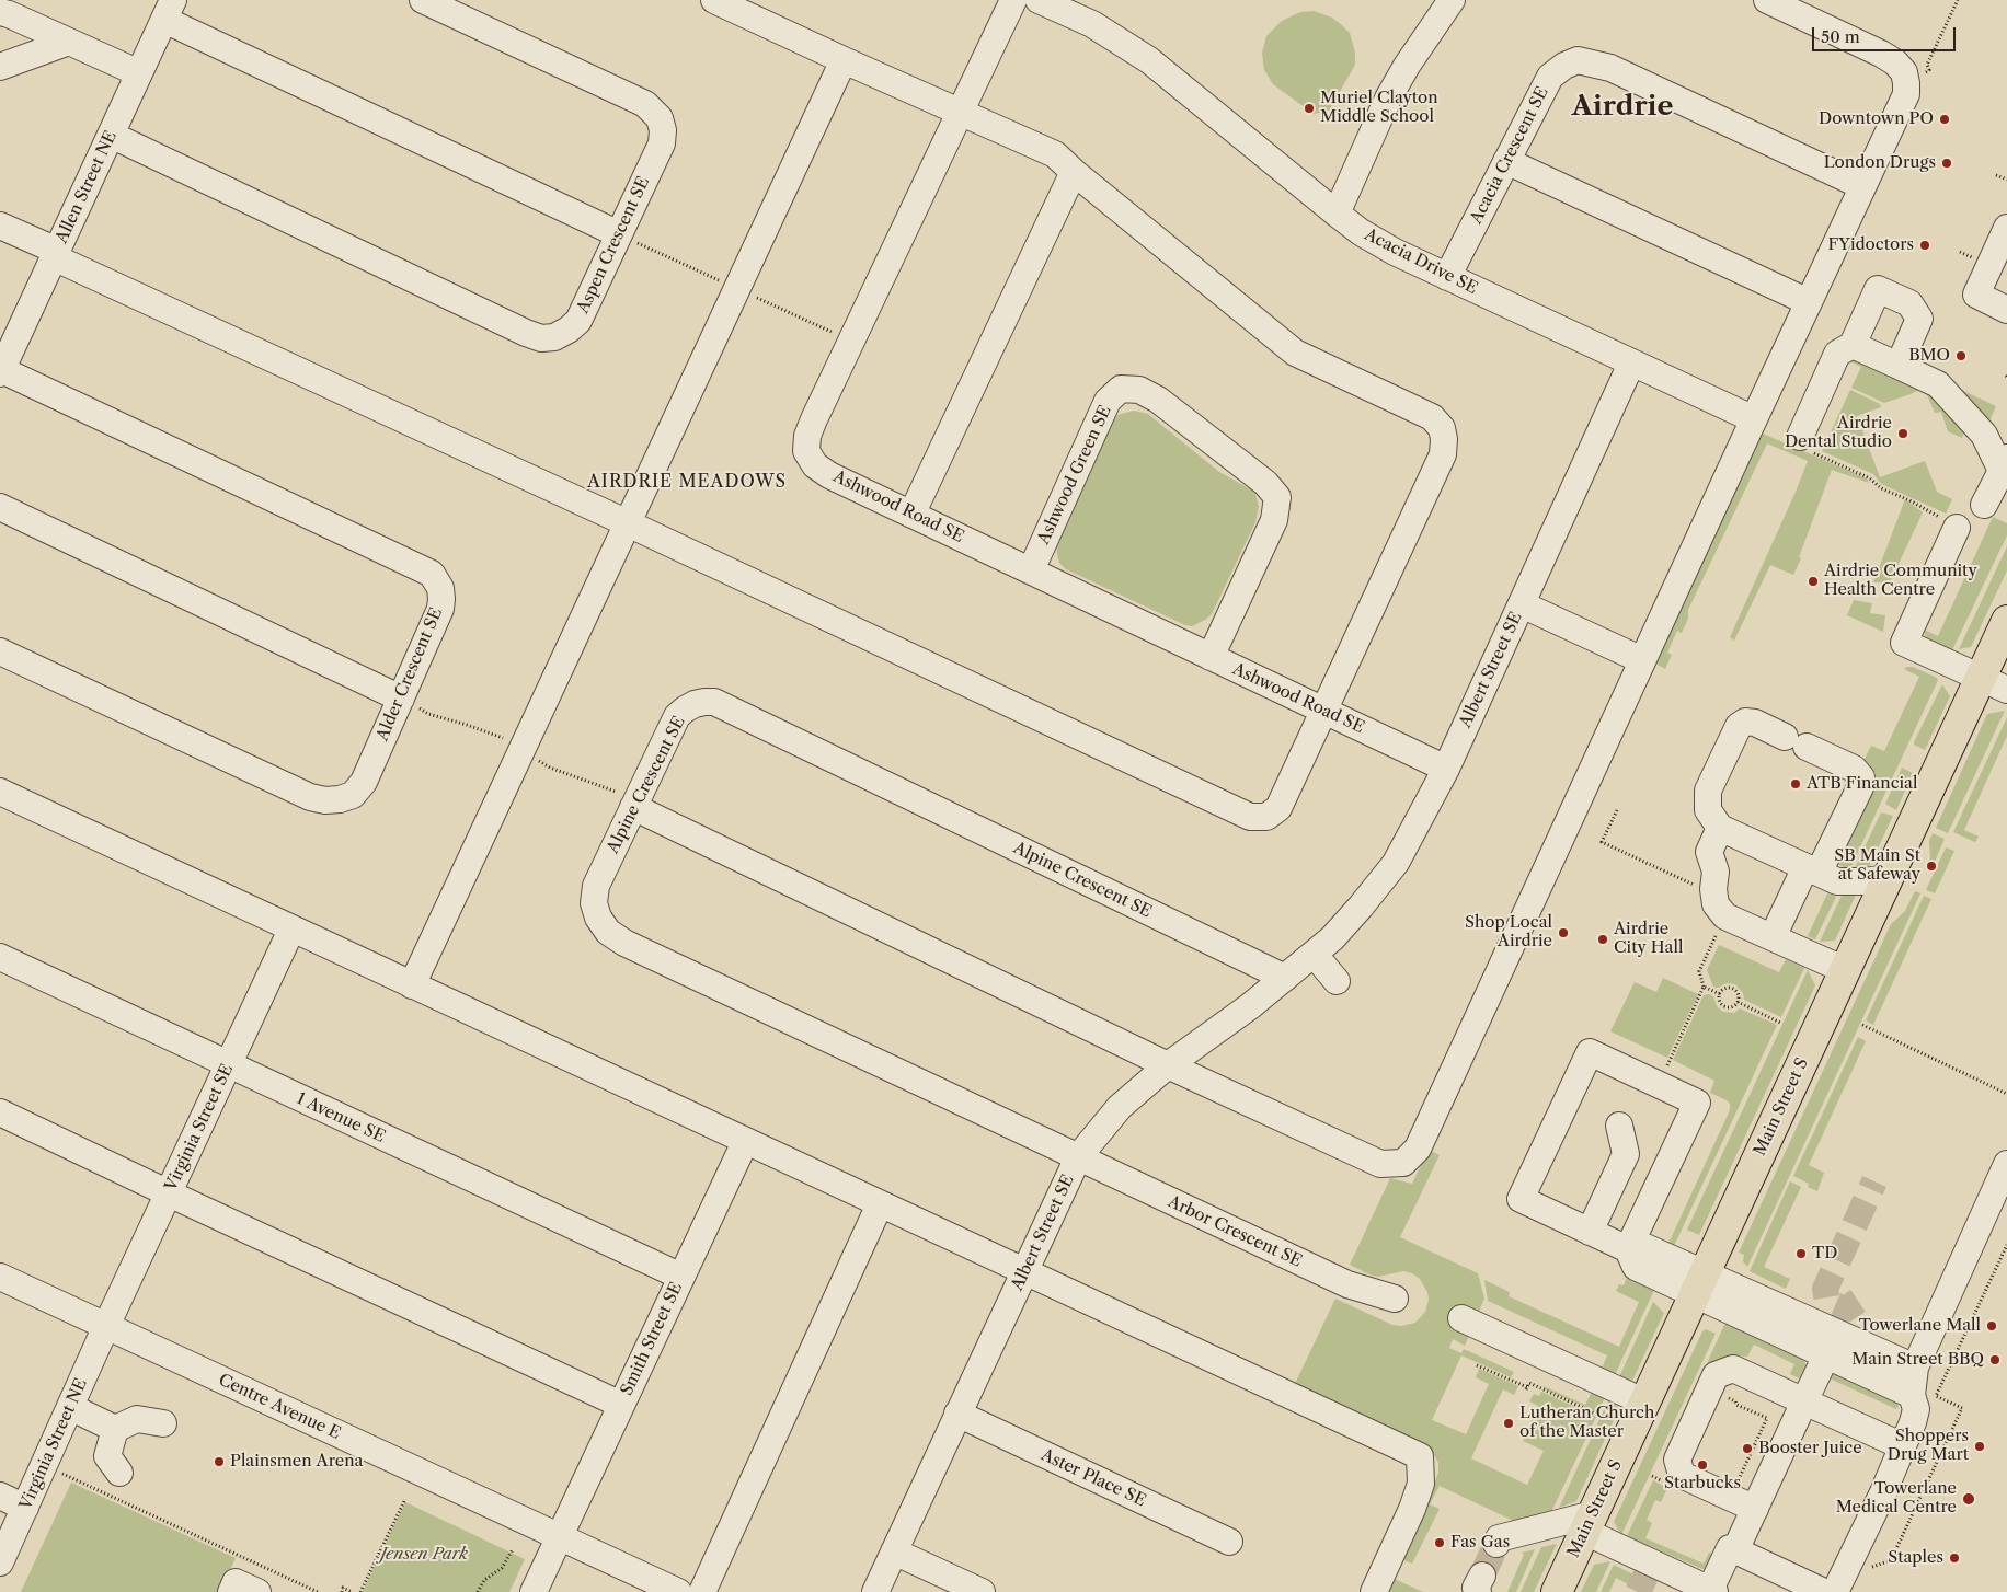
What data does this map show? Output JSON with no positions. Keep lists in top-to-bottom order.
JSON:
{
  "streets": {
    "main road": ["Main Street S"],
    "street": [
      "Acacia Crescent SE",
      "Allen Street NE",
      "Aspen Crescent SE",
      "Acacia Drive SE",
      "Ashwood Green SE",
      "Ashwood Road SE",
      "Albert Street SE",
      "Alder Crescent SE",
      "Alpine Crescent SE",
      "1 Avenue SE",
      "Virginia Street SE",
      "Arbor Crescent SE",
      "Smith Street SE",
      "Centre Avenue E",
      "Virginia Street NE",
      "Aster Place SE"
    ]
  },
  "crossings": [
    ["Acacia Crescent SE", "Acacia Drive SE"],
    ["Allen Street NE", "Aspen Crescent SE"],
    ["Allen Street NE", "Alder Crescent SE"],
    ["Acacia Drive SE", "Albert Street SE"],
    ["Ashwood Green SE", "Ashwood Road SE"],
    ["Ashwood Road SE", "Albert Street SE"],
    ["Albert Street SE", "Alpine Crescent SE"],
    ["Albert Street SE", "Arbor Crescent SE"],
    ["Albert Street SE", "Aster Place SE"],
    ["Alpine Crescent SE", "Arbor Crescent SE"],
    ["1 Avenue SE", "Virginia Street SE"],
    ["1 Avenue SE", "Smith Street SE"],
    ["Virginia Street SE", "Centre Avenue E"],
    ["Virginia Street SE", "Virginia Street NE"],
    ["Smith Street SE", "Centre Avenue E"],
    ["Centre Avenue E", "Virginia Street NE"]
  ],
  "districts": ["Airdrie", "AIRDRIE MEADOWS"],
  "parks": ["Jensen Park"],
  "places": [
    "Muriel Clayton Middle School",
    "Downtown PO",
    "London Drugs",
    "FYidoctors",
    "BMO",
    "Airdrie Dental Studio",
    "Airdrie Community Health Centre",
    "ATB Financial",
    "SB Main St at Safeway",
    "Shop Local Airdrie",
    "Airdrie City Hall",
    "TD",
    "Towerlane Mall",
    "Main Street BBQ",
    "Lutheran Church of the Master",
    "Shoppers Drug Mart",
    "Booster Juice",
    "Plainsmen Arena",
    "Starbucks",
    "Towerlane Medical Centre",
    "Fas Gas",
    "Staples"
  ],
  "scale_bar": "50 m"
}
